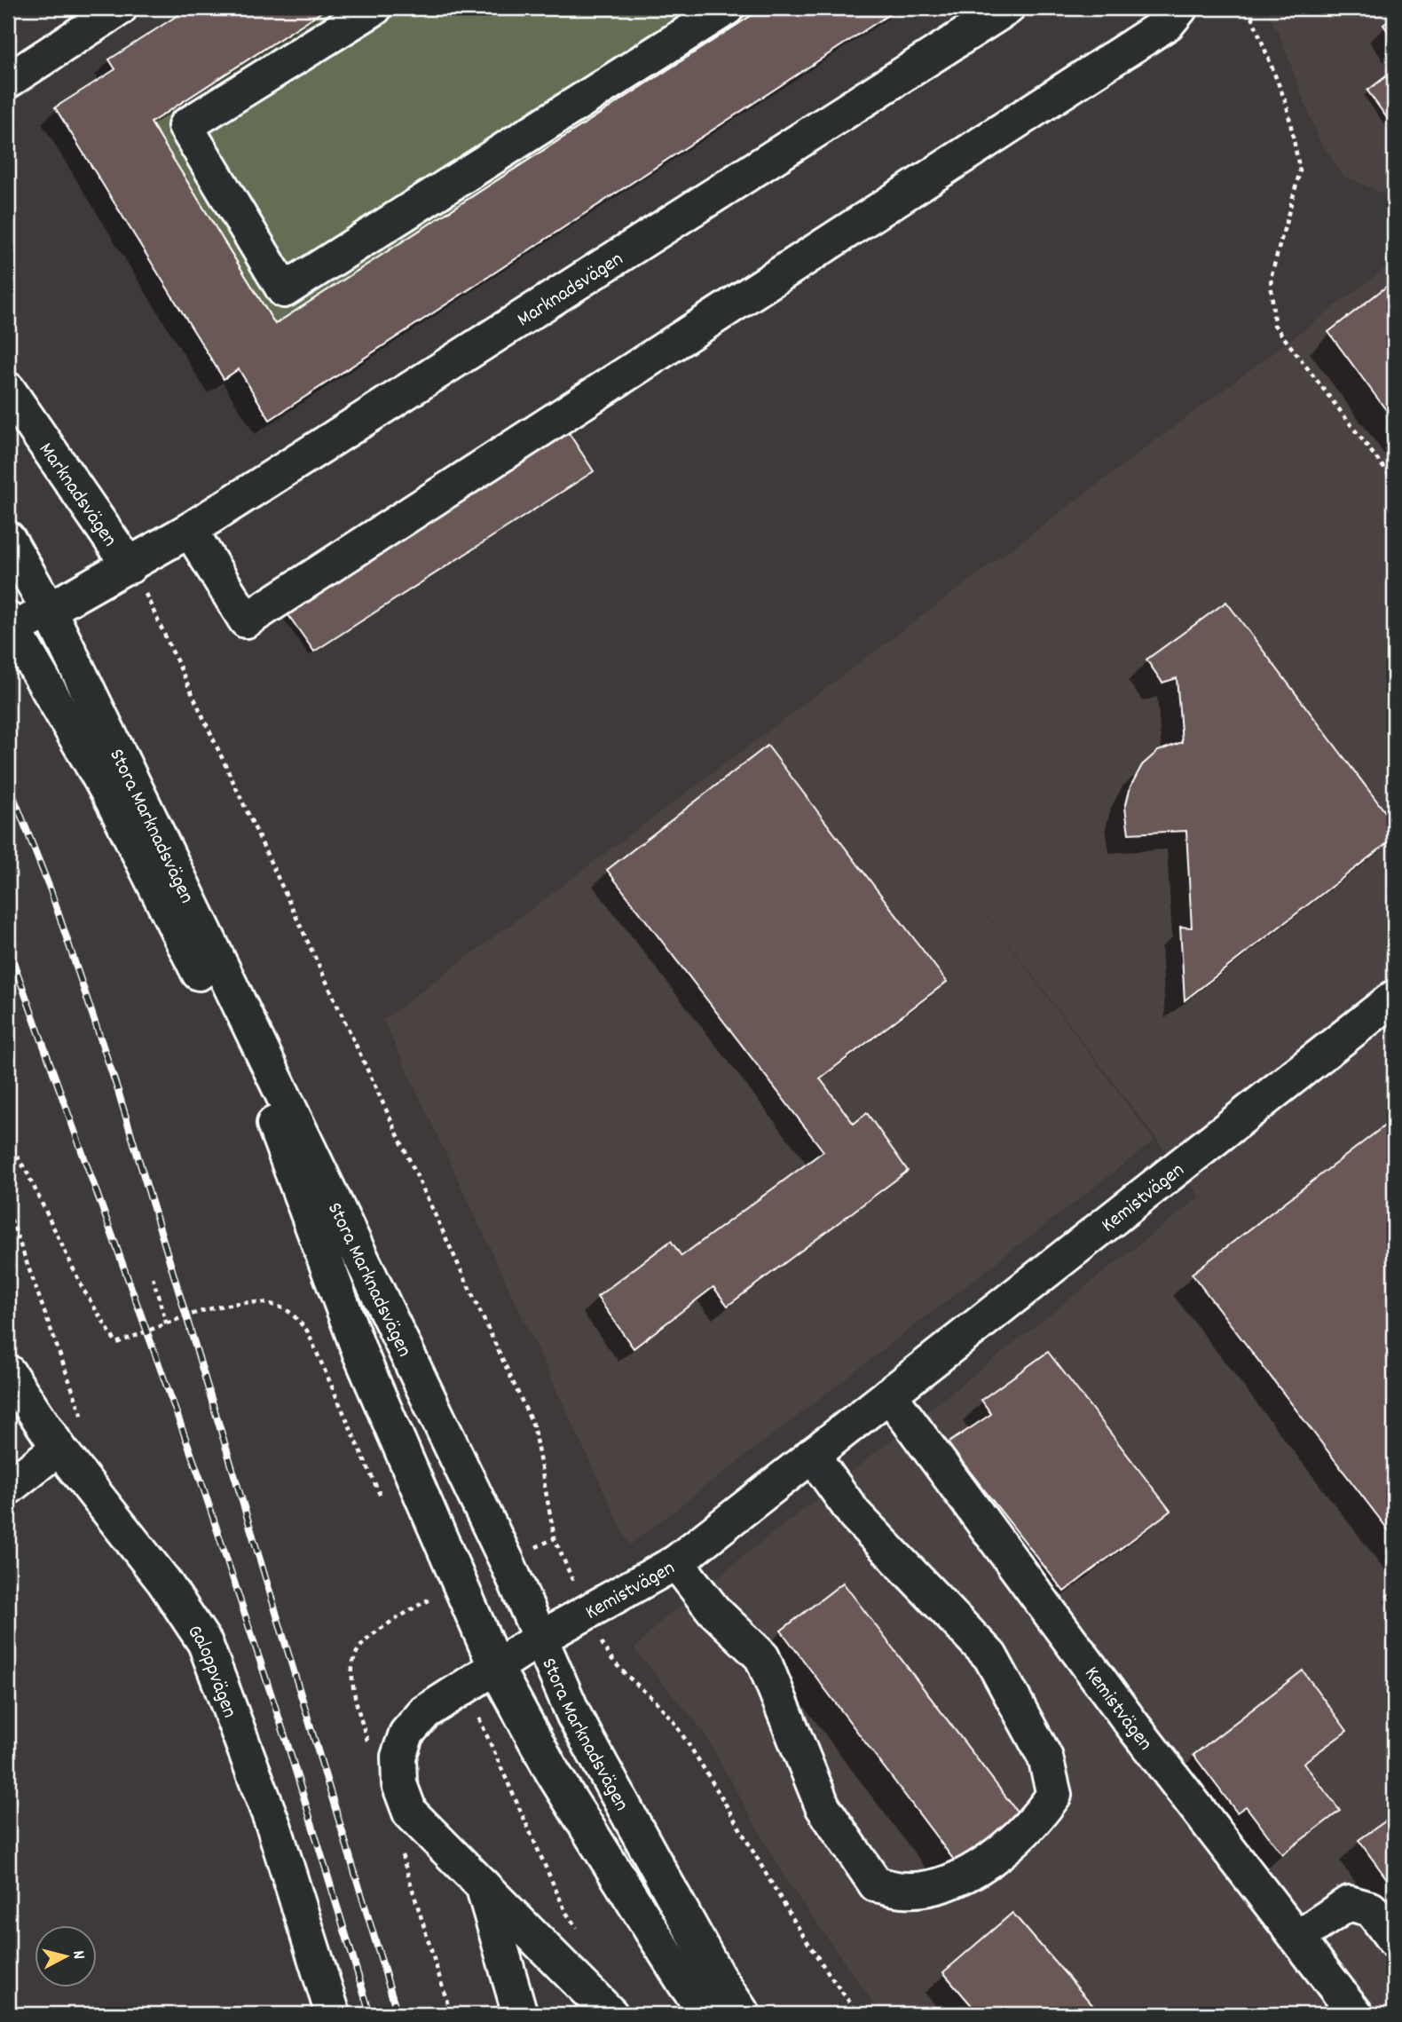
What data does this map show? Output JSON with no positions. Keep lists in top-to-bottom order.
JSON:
{
  "streets": {
    "street": [
      "Marknadsvägen",
      "Stora Marknadsvägen",
      "Kemistvägen",
      "Galoppvägen"
    ]
  },
  "crossings": [
    ["Marknadsvägen", "Stora Marknadsvägen"],
    ["Stora Marknadsvägen", "Kemistvägen"]
  ],
  "north": "right"
}
